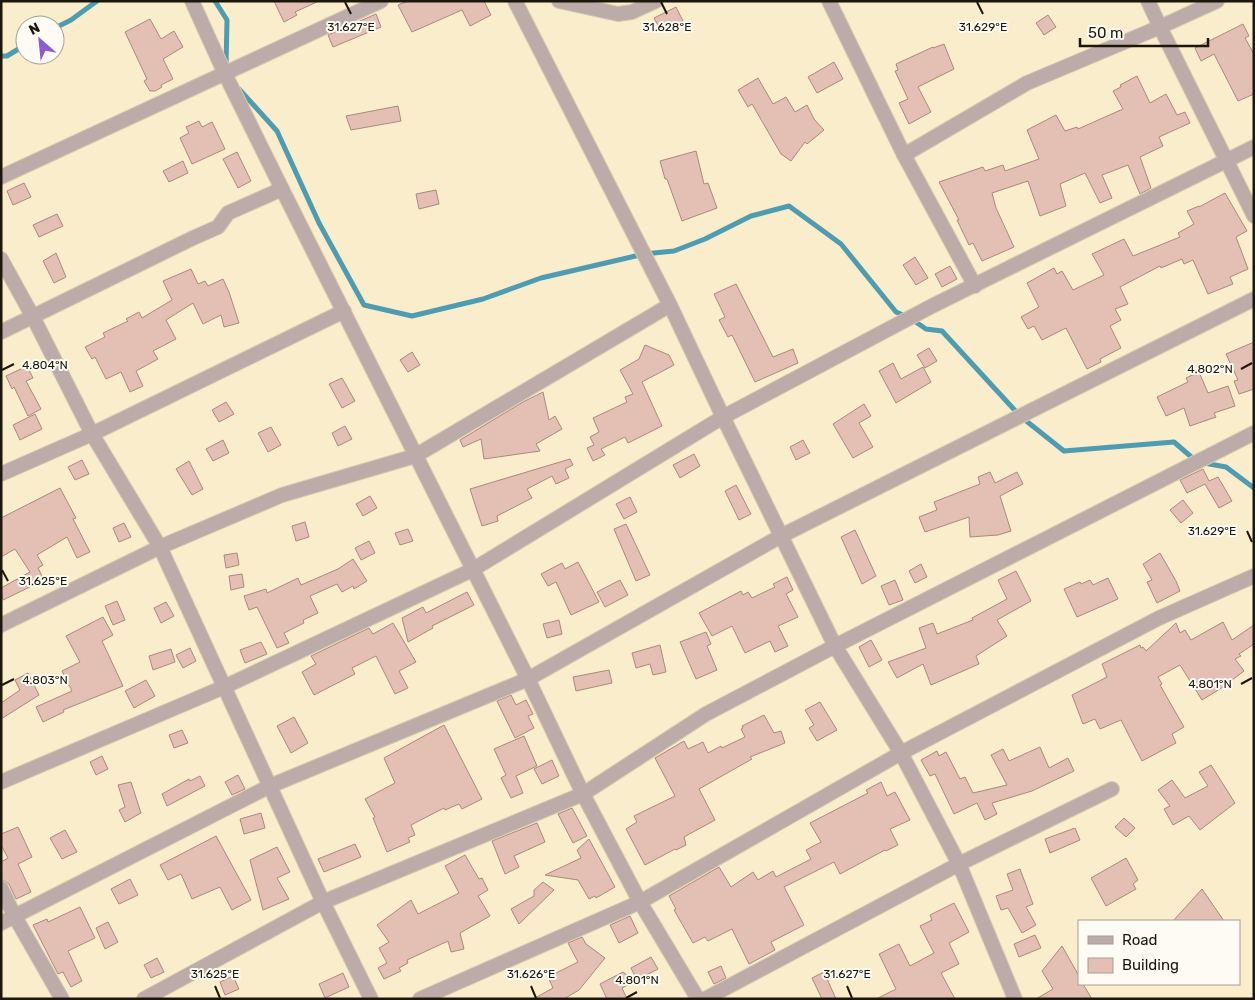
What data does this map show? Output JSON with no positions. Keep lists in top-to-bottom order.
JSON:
{
  "legend": ["Road", "Building"],
  "scale_bar": "50 m",
  "north": "top left",
  "coordinates": [
    "31.627°E",
    "31.628°E",
    "31.629°E",
    "4.804°N",
    "4.802°N",
    "31.625°E",
    "4.803°N",
    "4.801°N",
    "31.626°E"
  ]
}
